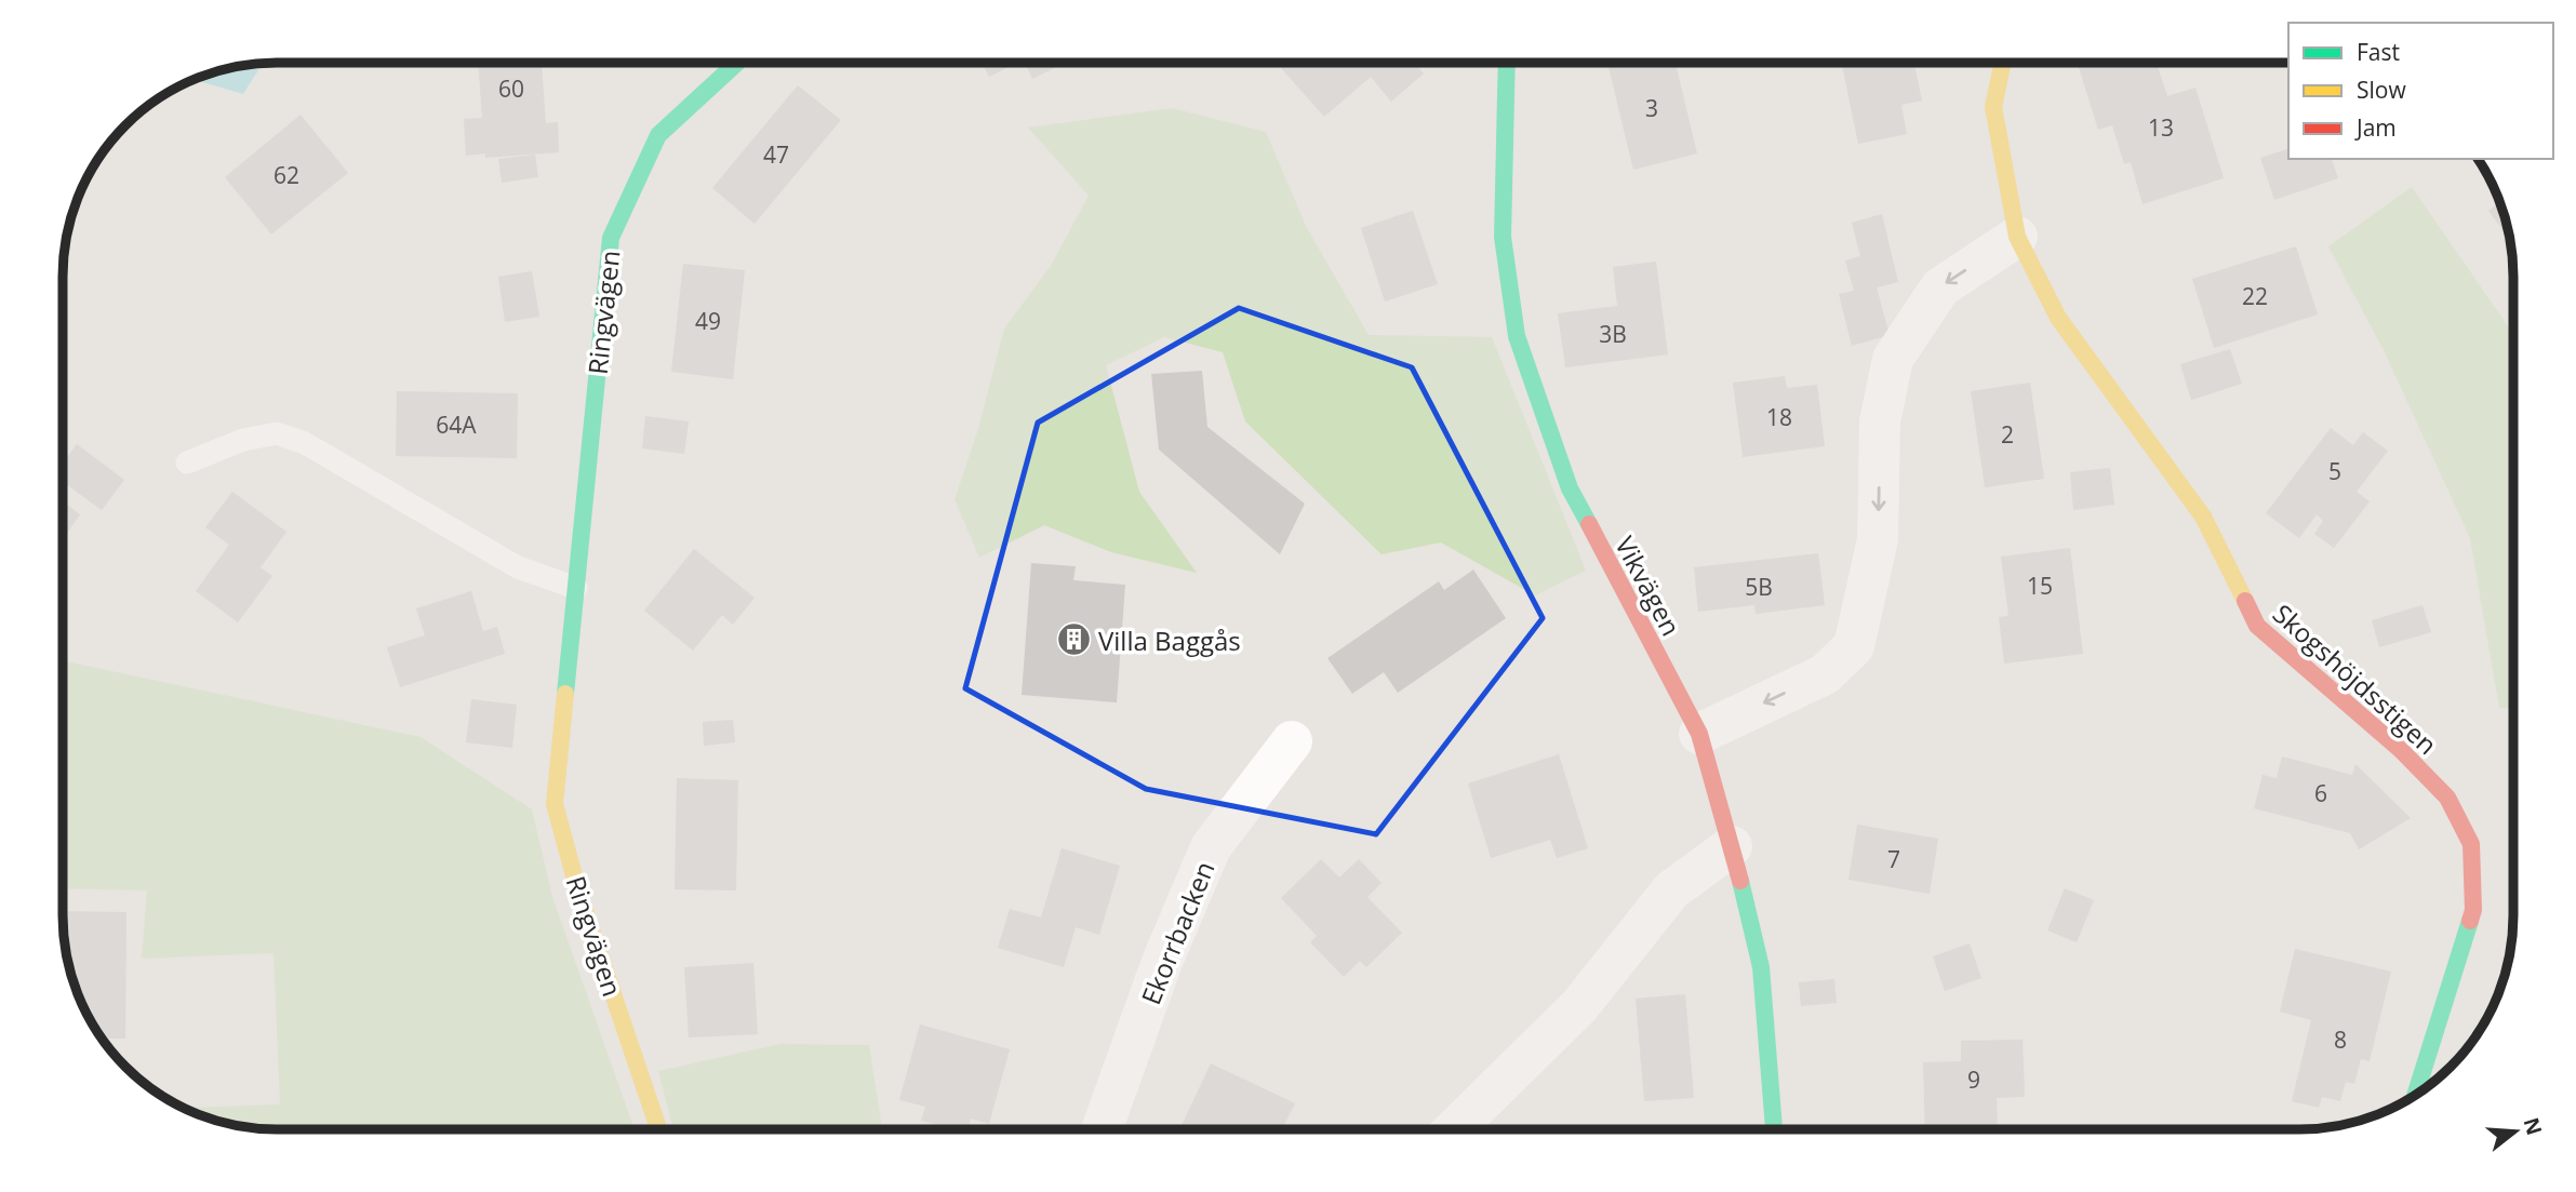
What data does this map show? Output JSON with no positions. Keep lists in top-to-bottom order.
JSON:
{
  "streets": {
    "street": [
      "Ringvägen",
      "Vikvägen",
      "Skogshöjdsstigen",
      "Ekorrbacken"
    ]
  },
  "places": {
    "building": ["Villa Baggås"]
  },
  "house_numbers": [
    "60",
    "3",
    "13",
    "47",
    "62",
    "22",
    "49",
    "3B",
    "18",
    "64A",
    "2",
    "5",
    "15",
    "5B",
    "6",
    "7",
    "8",
    "9"
  ],
  "legend": ["Fast", "Slow", "Jam"],
  "north": "right"
}
